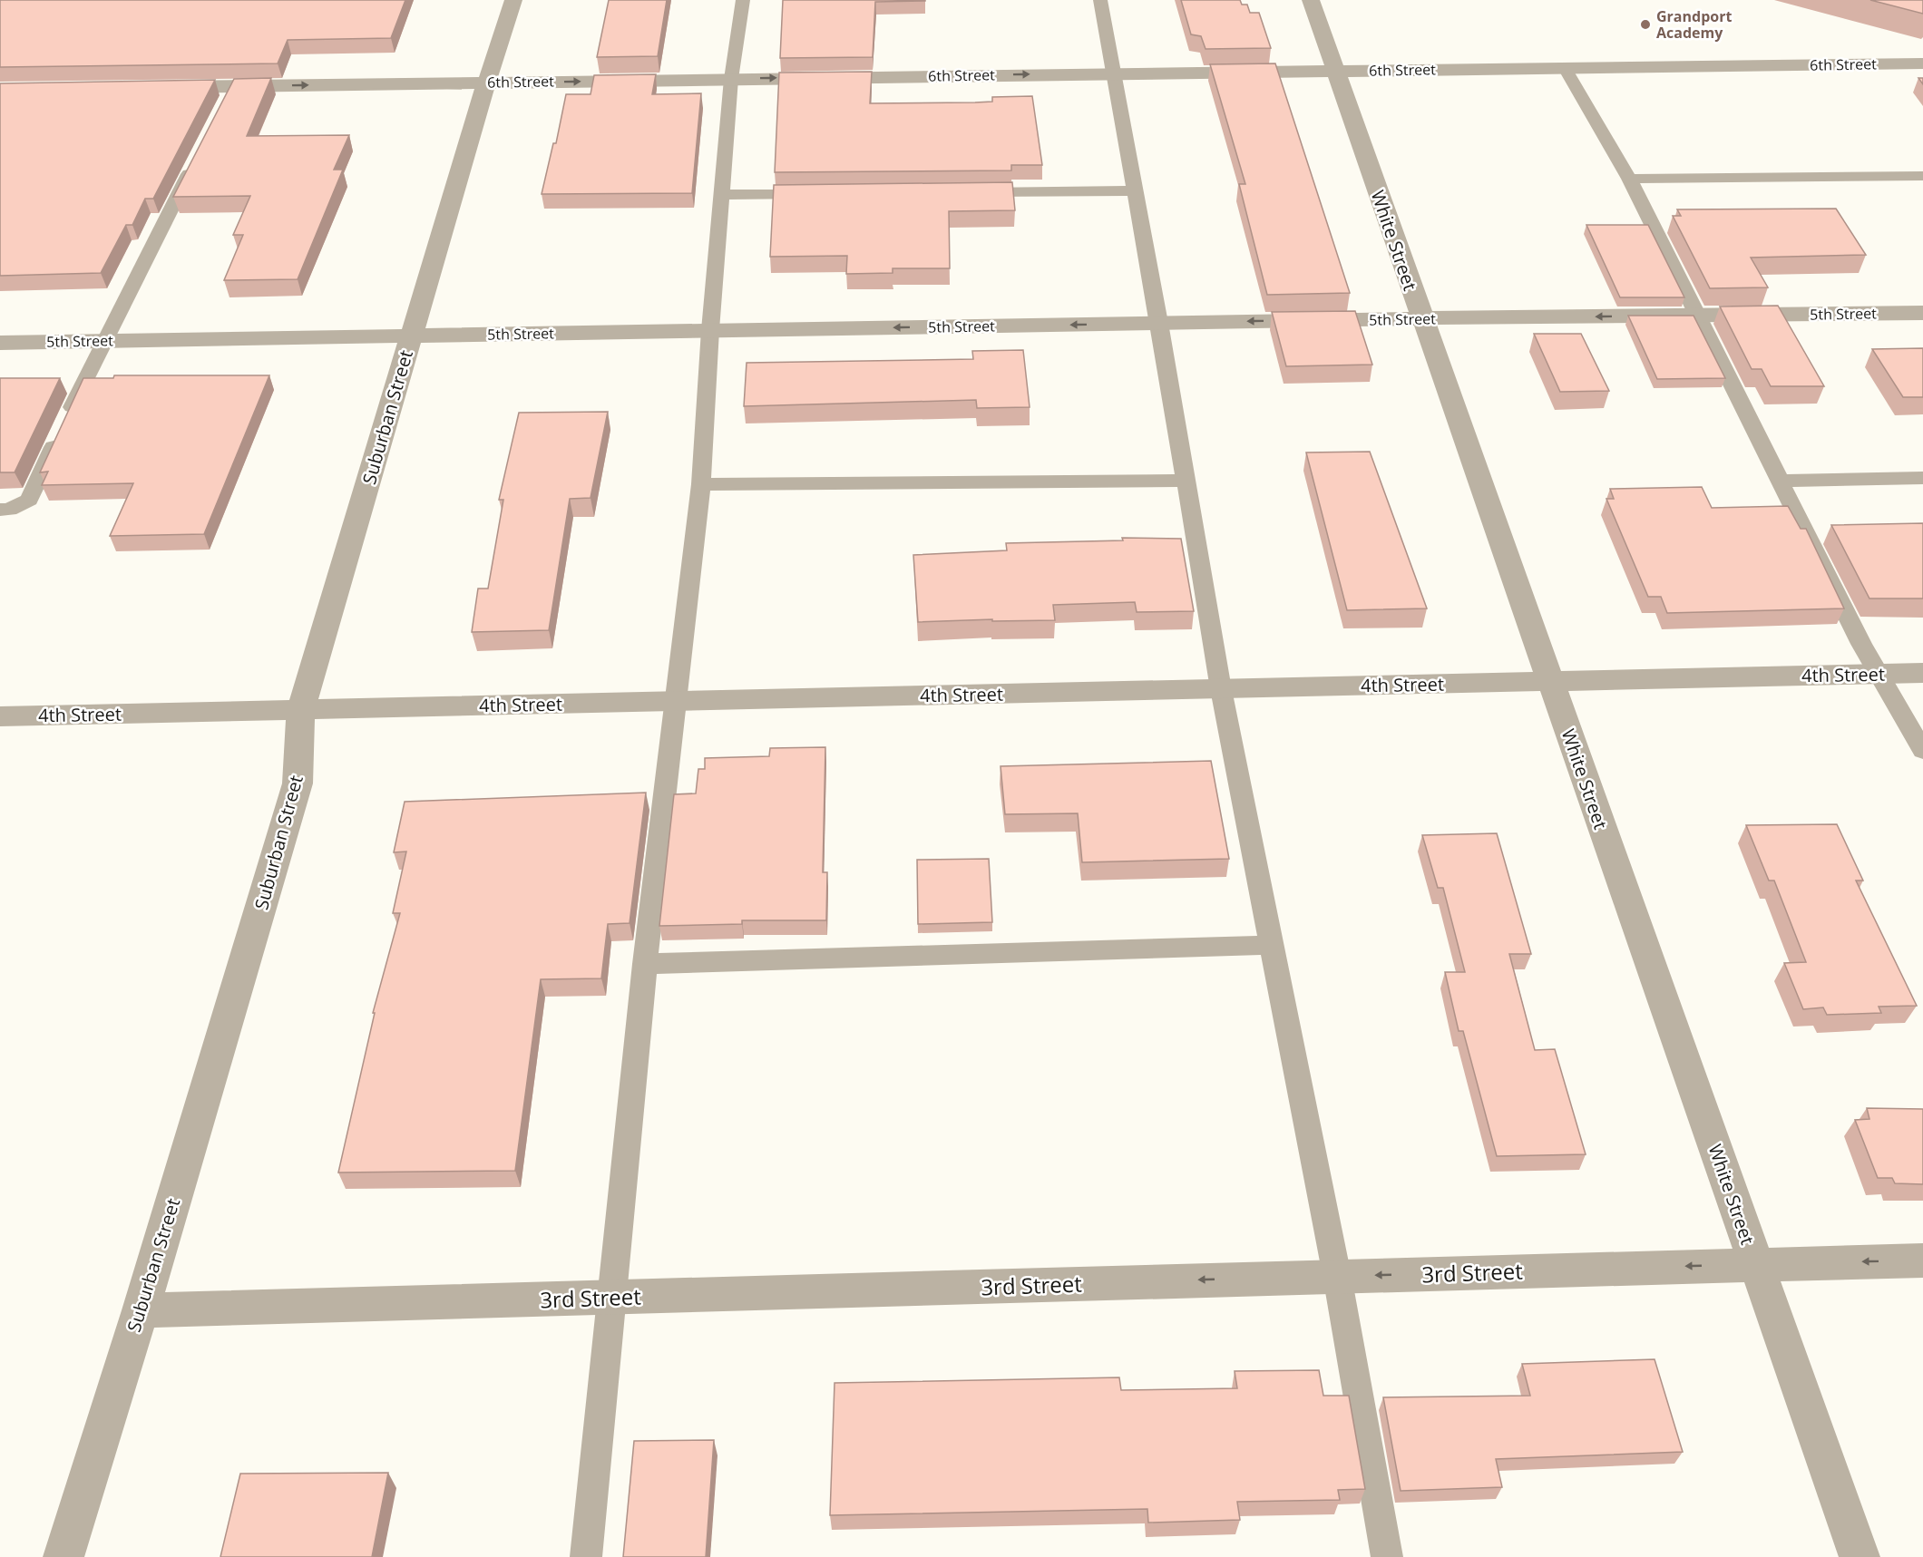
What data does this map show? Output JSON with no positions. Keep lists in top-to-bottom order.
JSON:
{
  "streets": {
    "street": [
      "6th Street",
      "White Street",
      "5th Street",
      "Suburban Street",
      "4th Street",
      "3rd Street"
    ]
  },
  "crossings": [
    ["6th Street", "White Street"],
    ["6th Street", "Suburban Street"],
    ["White Street", "5th Street"],
    ["White Street", "4th Street"],
    ["White Street", "3rd Street"],
    ["5th Street", "Suburban Street"],
    ["Suburban Street", "4th Street"],
    ["Suburban Street", "3rd Street"]
  ],
  "one_way": ["6th Street", "5th Street", "3rd Street"],
  "places": ["Grandport Academy"]
}
